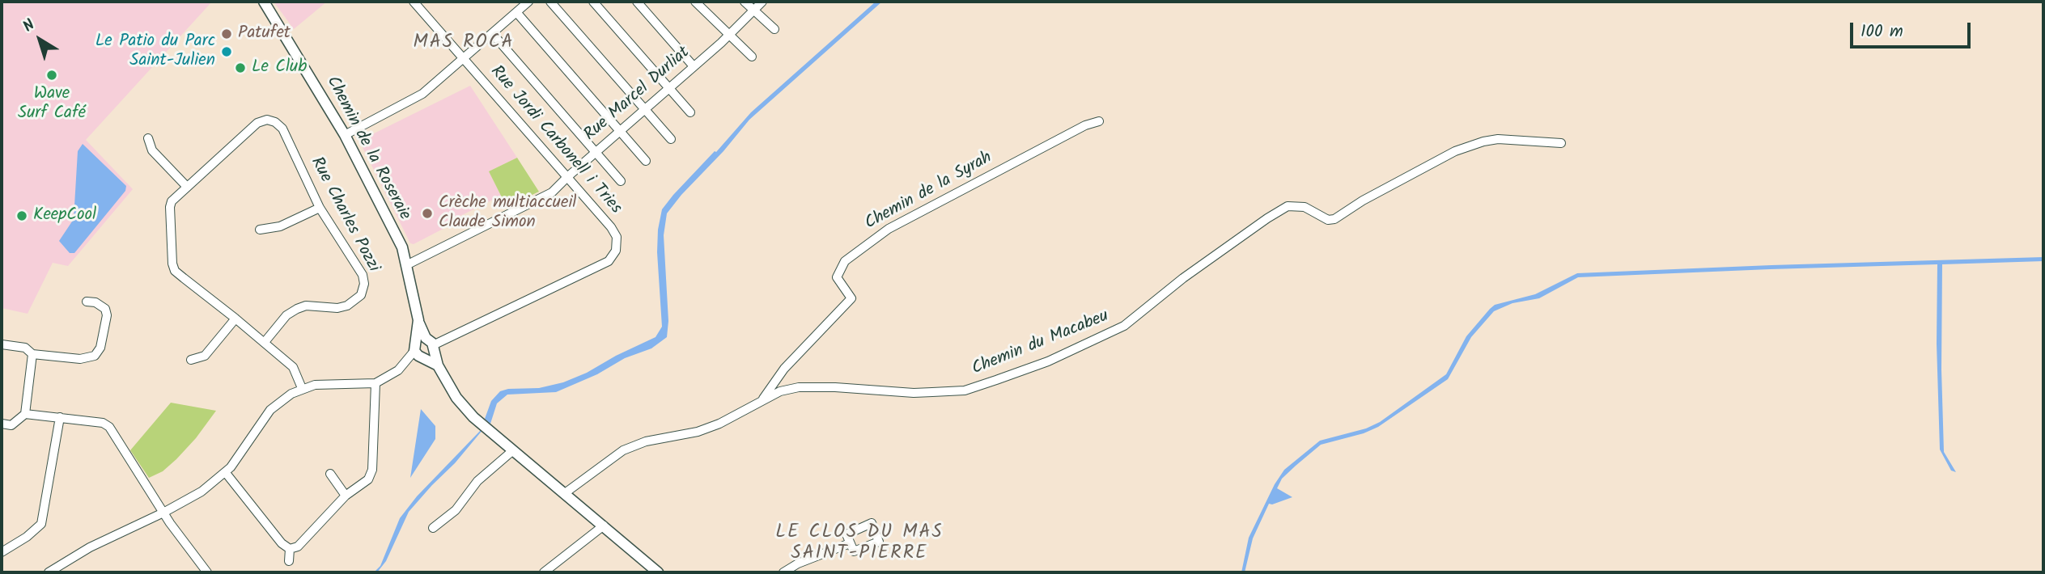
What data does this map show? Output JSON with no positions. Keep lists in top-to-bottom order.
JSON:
{
  "streets": {
    "street": [
      "Rue Marcel Durliat",
      "Rue Jordi Carbonell i Tries",
      "Chemin de la Roseraie",
      "Chemin de la Syrah",
      "Rue Charles Pozzi",
      "Chemin du Macabeu"
    ]
  },
  "crossings": [
    ["Rue Marcel Durliat", "Rue Jordi Carbonell i Tries"],
    ["Rue Marcel Durliat", "Chemin de la Roseraie"],
    ["Rue Jordi Carbonell i Tries", "Chemin de la Roseraie"],
    ["Chemin de la Roseraie", "Chemin du Macabeu"],
    ["Chemin de la Syrah", "Chemin du Macabeu"]
  ],
  "districts": ["MAS ROCA", "LE CLOS DU MAS SAINT-PIERRE"],
  "places": [
    "Patufet",
    "Le Patio du Parc Saint-Julien",
    "Le Club",
    "Wave Surf Café",
    "Crèche multiaccueil Claude Simon",
    "KeepCool"
  ],
  "scale_bar": "100 m",
  "north": "top left"
}
